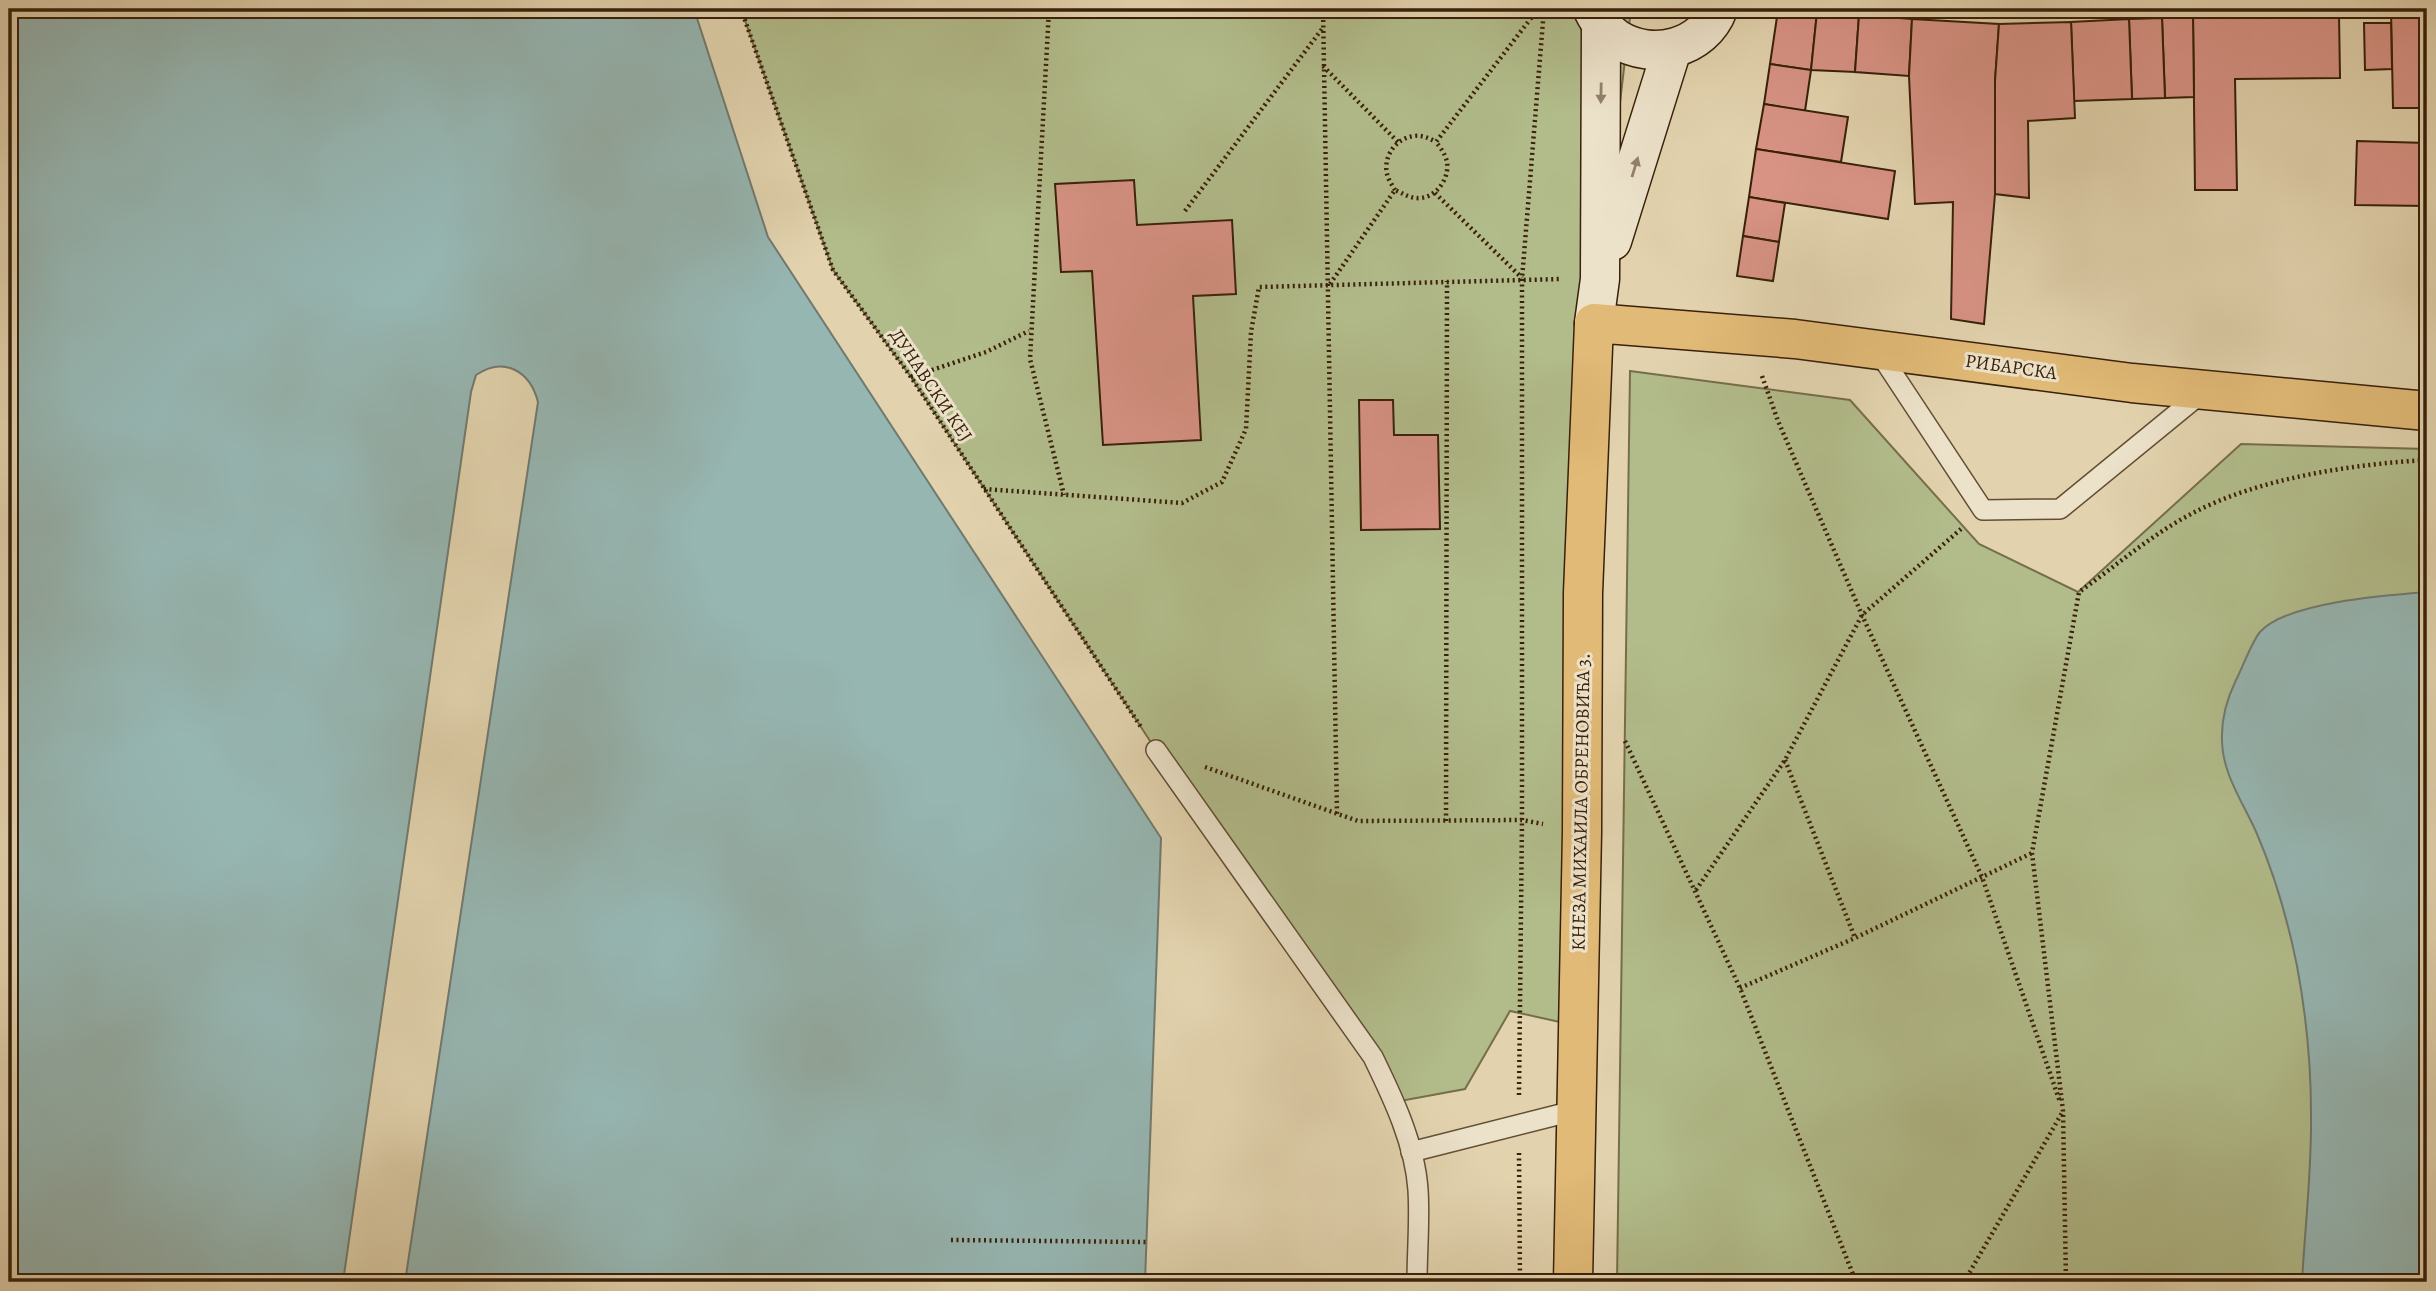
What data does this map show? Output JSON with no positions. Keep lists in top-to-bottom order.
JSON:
{
  "streets": {
    "main road": ["РИБАРСКА", "КНЕЗА МИХАИЛА ОБРЕНОВИЋА 3."],
    "path": ["ДУНАВСКИ КЕЈ"]
  },
  "crossings": [
    ["РИБАРСКА", "КНЕЗА МИХАИЛА ОБРЕНОВИЋА 3."]
  ]
}
